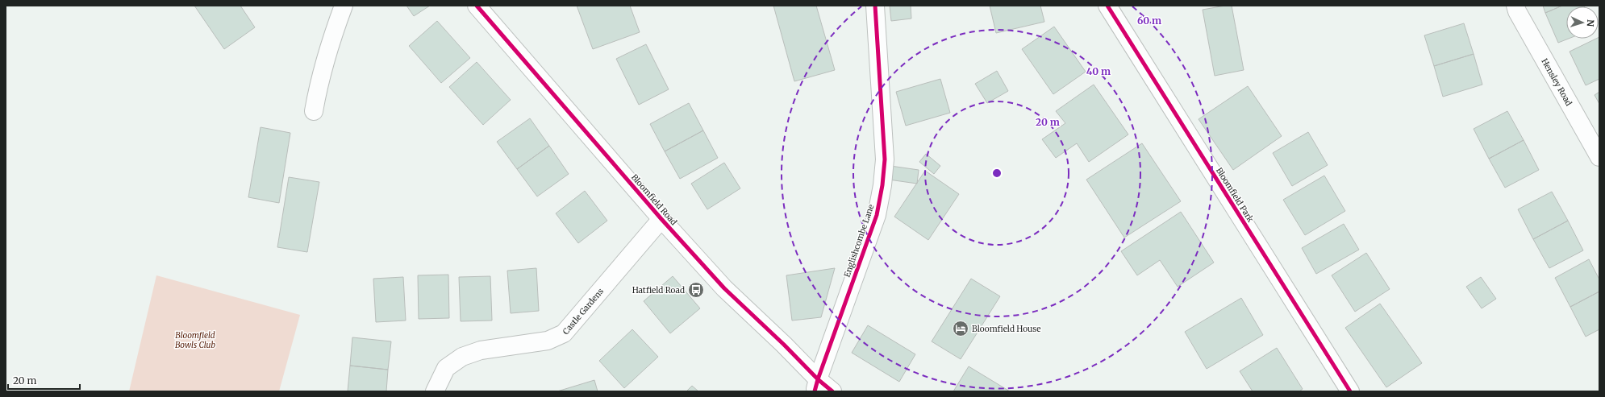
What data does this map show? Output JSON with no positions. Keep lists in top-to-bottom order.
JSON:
{
  "streets": {
    "street": [
      "Hensley Road",
      "Bloomfield Park",
      "Bloomfield Road",
      "Englishcombe Lane",
      "Castle Gardens"
    ]
  },
  "crossings": [
    ["Bloomfield Road", "Englishcombe Lane"],
    ["Bloomfield Road", "Castle Gardens"]
  ],
  "parks": ["Bloomfield Bowls Club"],
  "places": {
    "bus stop": ["Hatfield Road"],
    "hotel": ["Bloomfield House"]
  },
  "scale_bar": "20 m",
  "north": "right",
  "rings": ["60 m", "40 m", "20 m"]
}
